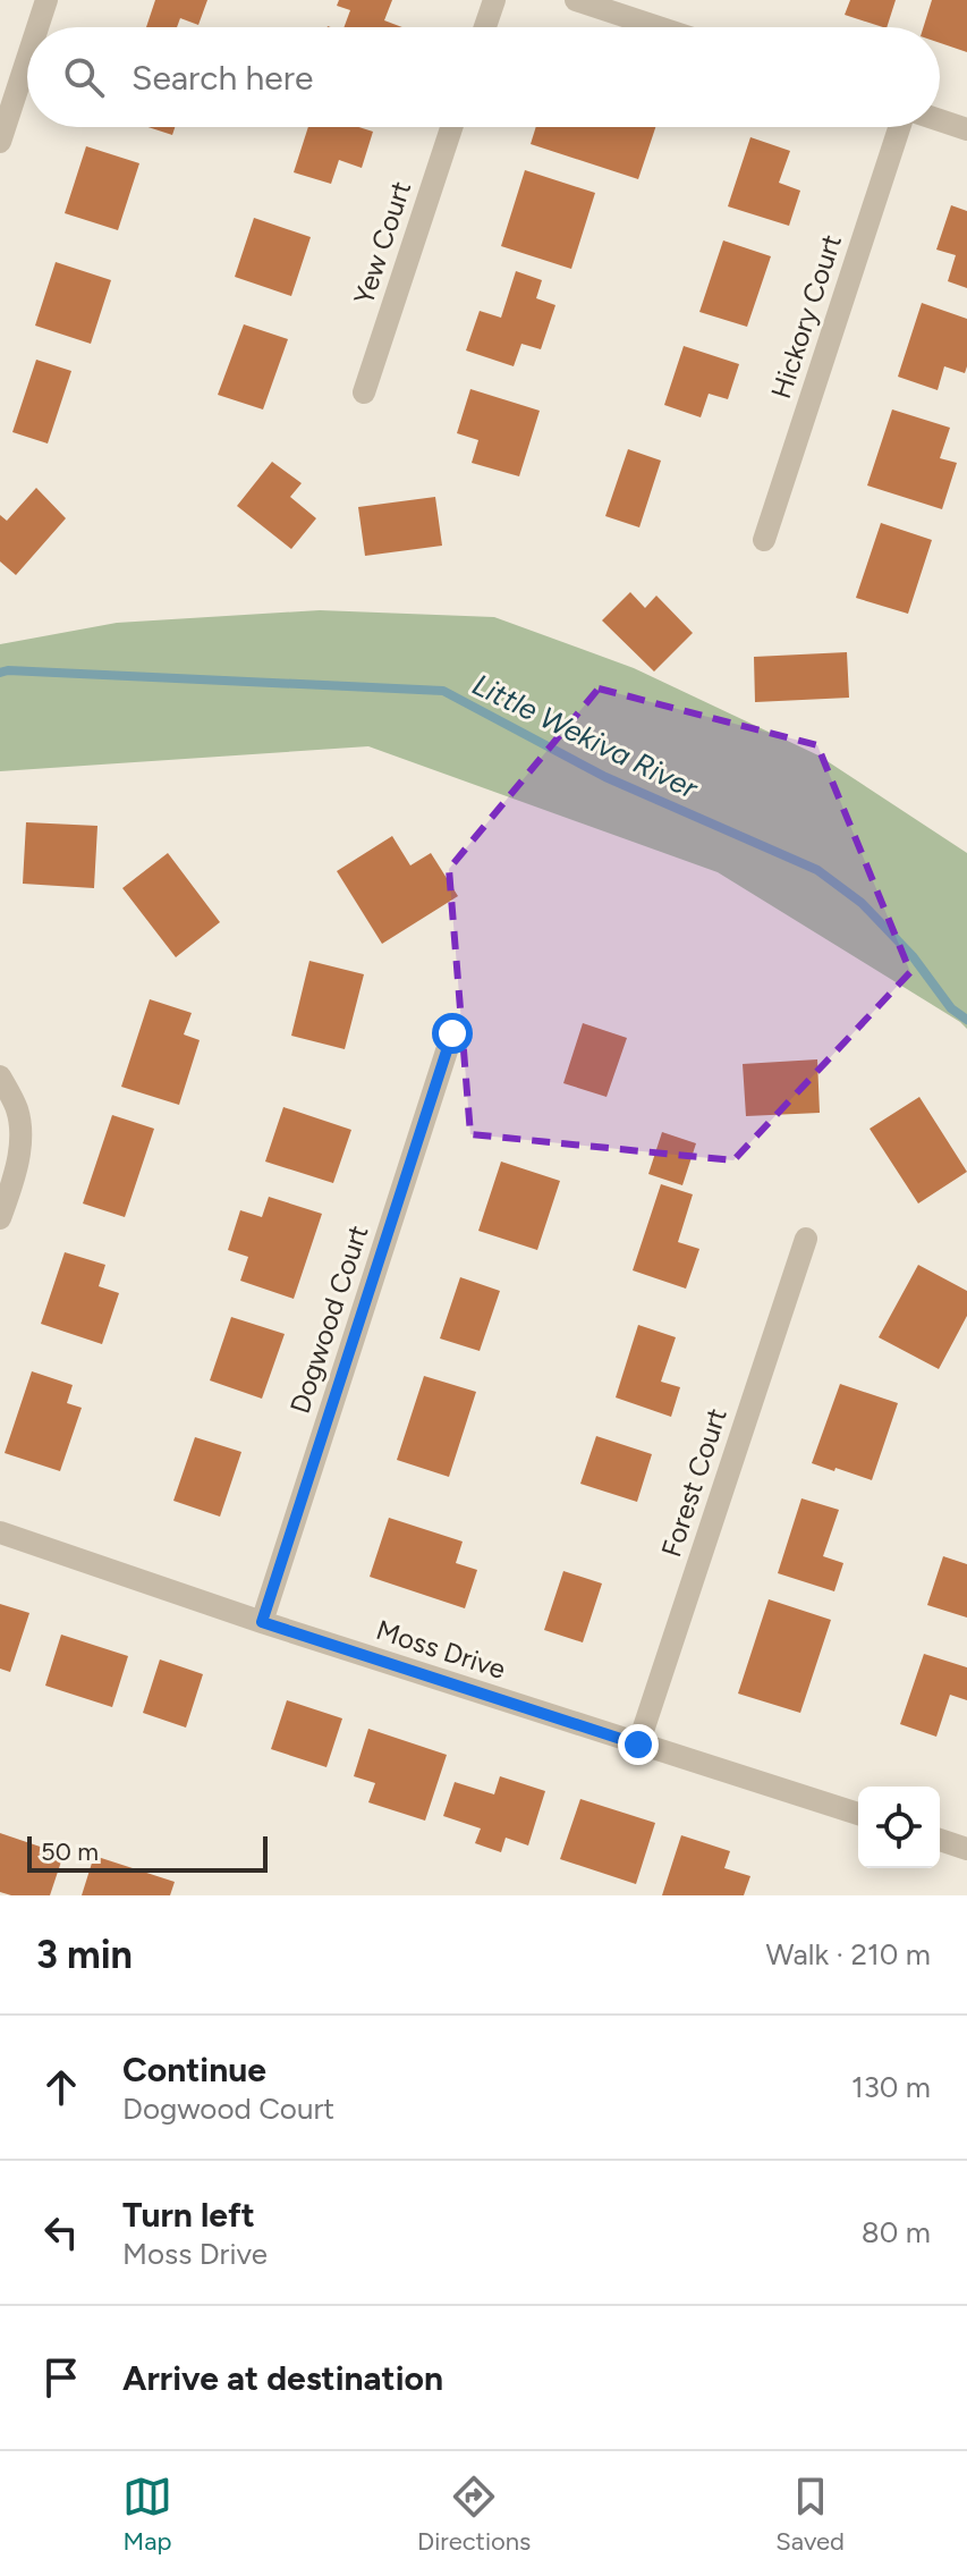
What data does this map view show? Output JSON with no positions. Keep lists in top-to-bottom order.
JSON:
{
  "streets": {
    "street": [
      "Yew Court",
      "Hickory Court",
      "Dogwood Court",
      "Forest Court",
      "Moss Drive"
    ]
  },
  "crossings": [
    ["Dogwood Court", "Moss Drive"],
    ["Forest Court", "Moss Drive"]
  ],
  "water": ["Little Wekiva River"],
  "scale_bar": "50 m",
  "page": {
    "search": "Search here",
    "scale": "50 m",
    "heading": ["3 min", "Walk · 210 m"],
    "list": [
      ["Continue", "Dogwood Court", "130 m"],
      ["Turn left", "Moss Drive", "80 m"],
      "Arrive at destination"
    ],
    "nav": ["Map", "Directions", "Saved"]
  }
}
